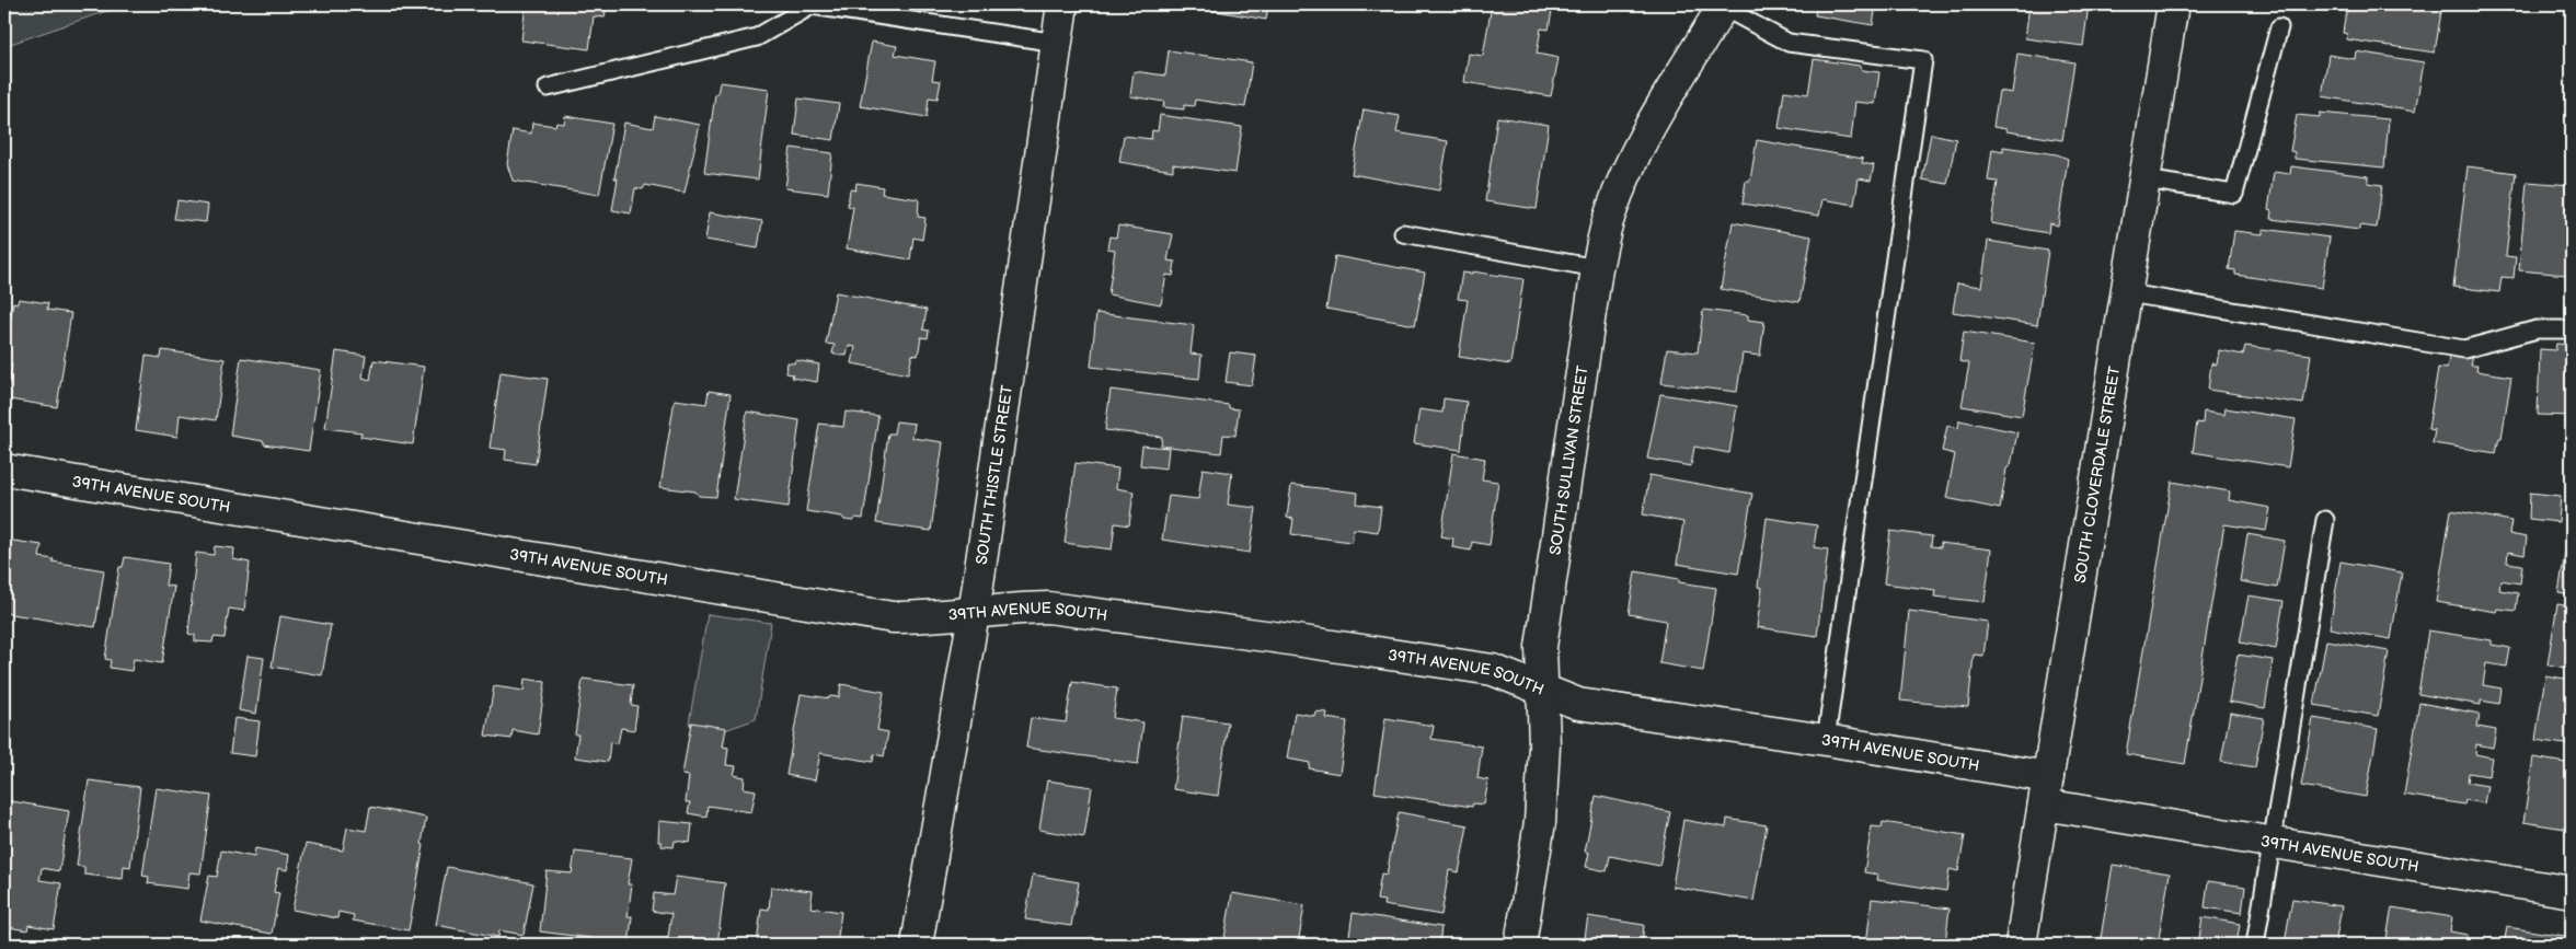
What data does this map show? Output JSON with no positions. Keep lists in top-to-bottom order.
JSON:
{
  "streets": {
    "street": [
      "SOUTH SULLIVAN STREET",
      "SOUTH THISTLE STREET",
      "SOUTH CLOVERDALE STREET",
      "39TH AVENUE SOUTH"
    ]
  },
  "crossings": [
    ["SOUTH SULLIVAN STREET", "39TH AVENUE SOUTH"],
    ["SOUTH THISTLE STREET", "39TH AVENUE SOUTH"],
    ["SOUTH CLOVERDALE STREET", "39TH AVENUE SOUTH"]
  ]
}
